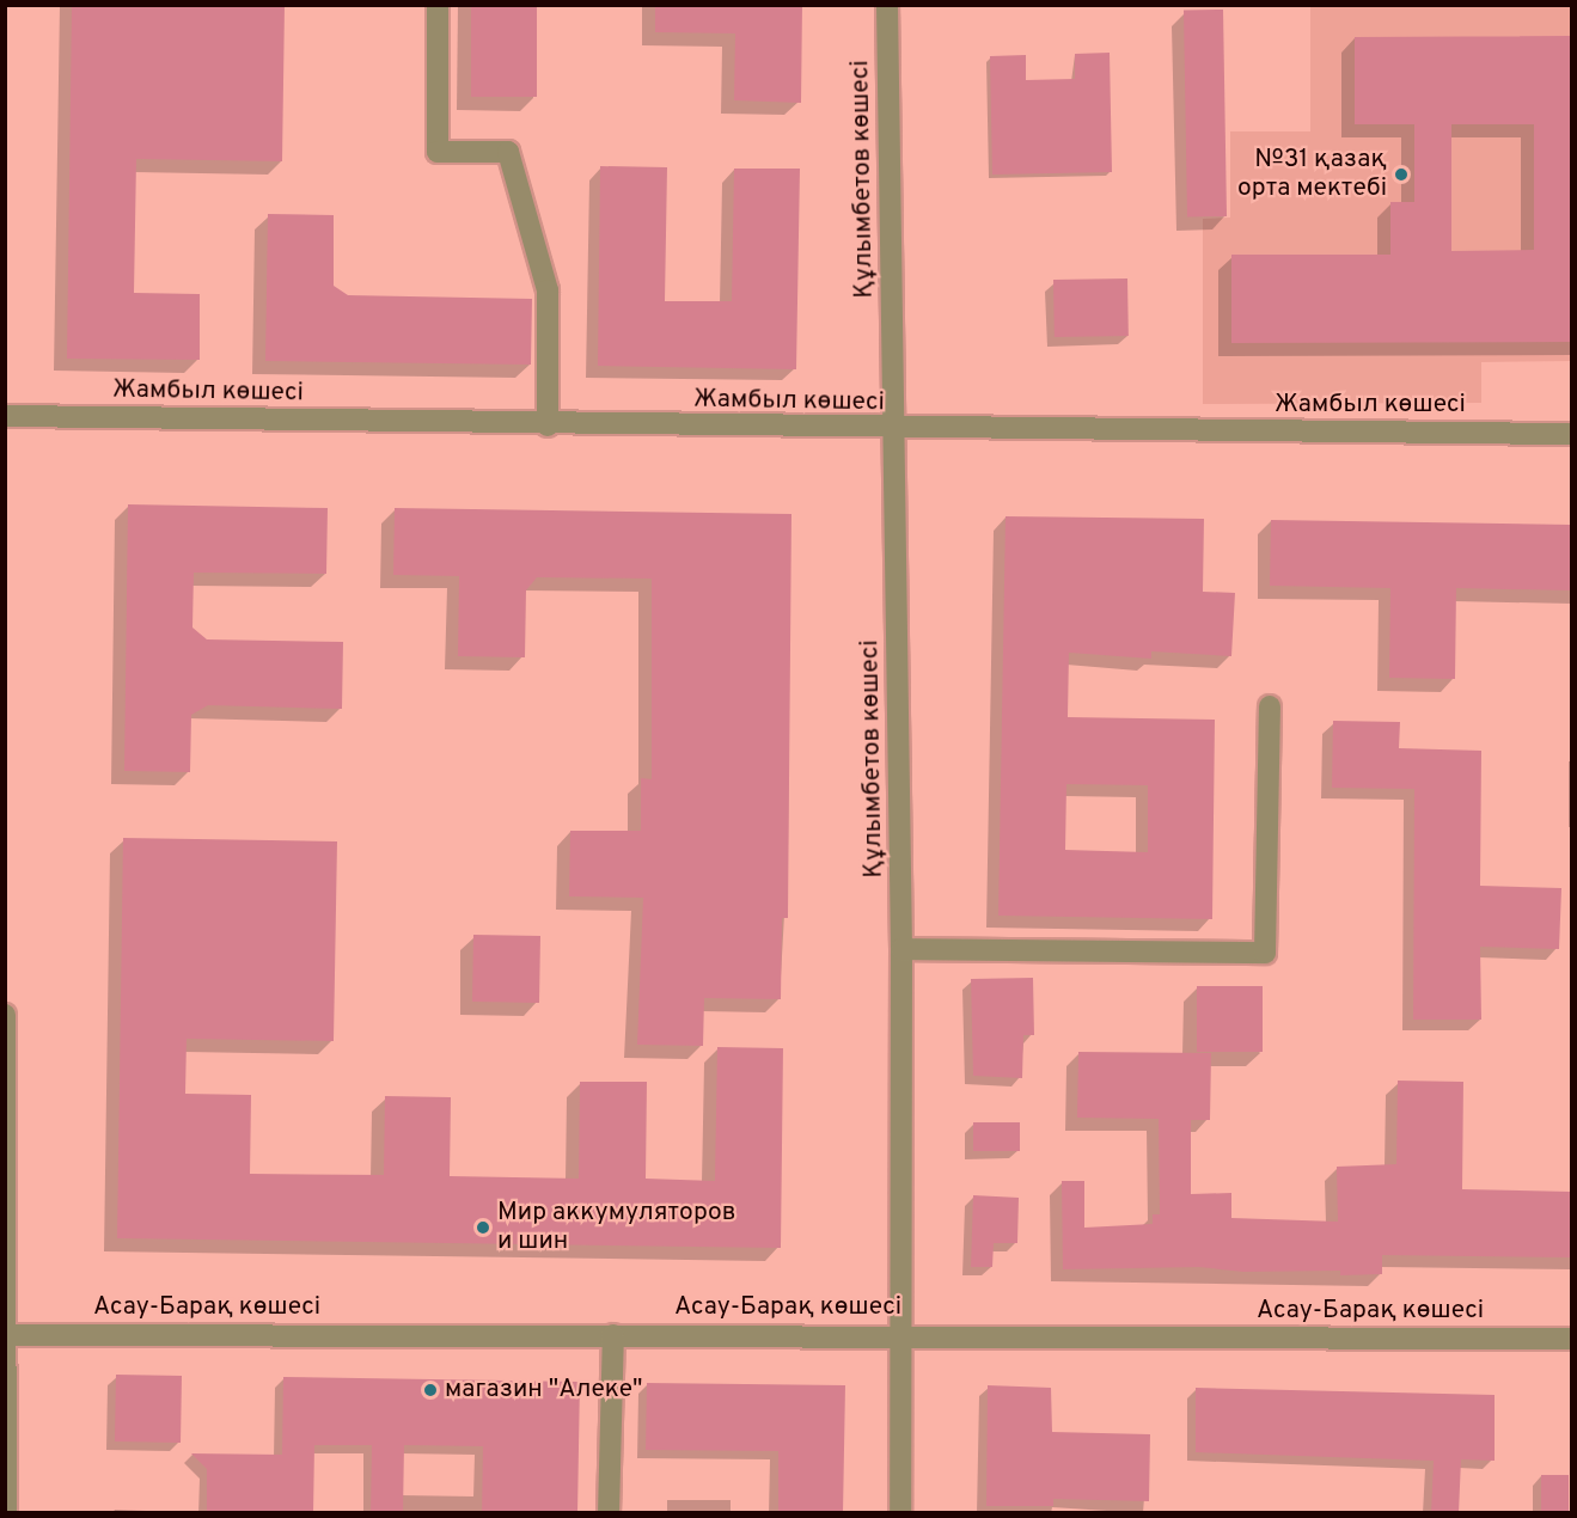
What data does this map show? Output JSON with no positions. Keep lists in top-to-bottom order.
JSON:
{
  "streets": {
    "street": ["Құлымбетов көшесі", "Жамбыл көшесі", "Асау-Барақ көшесі"]
  },
  "crossings": [
    ["Құлымбетов көшесі", "Жамбыл көшесі"],
    ["Құлымбетов көшесі", "Асау-Барақ көшесі"]
  ],
  "places": ["№31 қазақ орта мектебі", "Мир аккумуляторов и шин", "магазин \"Алеке\""]
}
